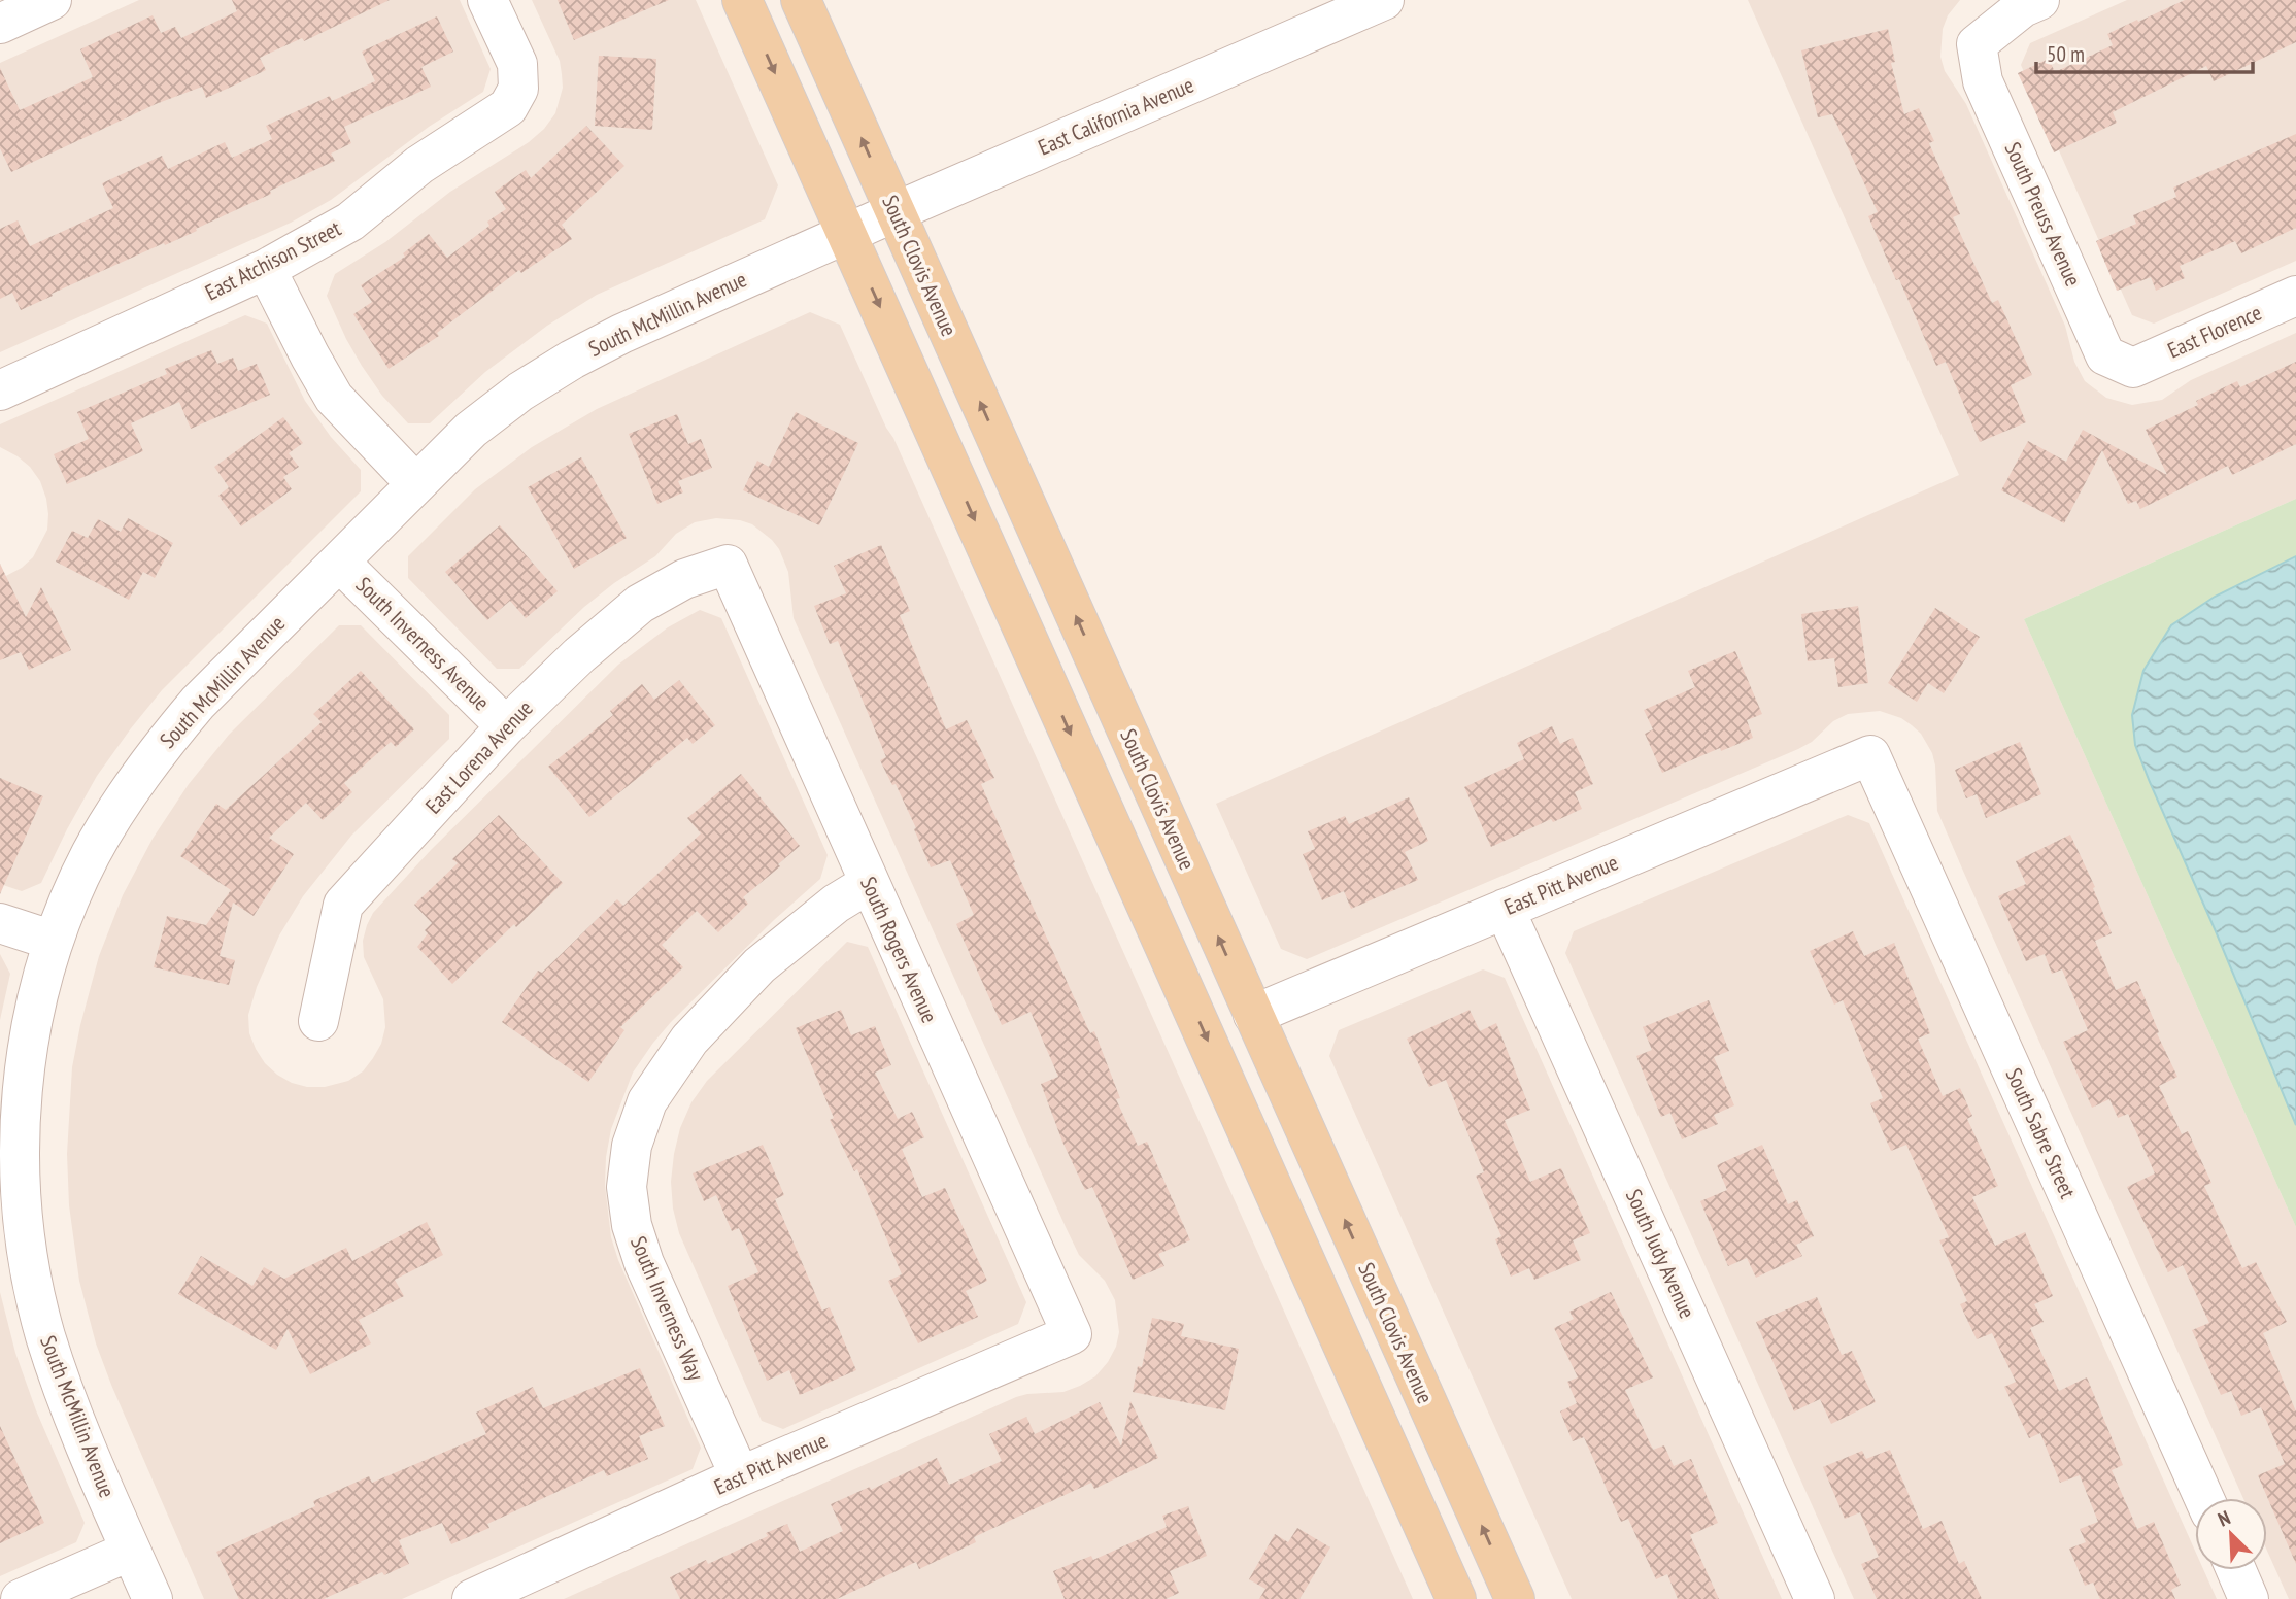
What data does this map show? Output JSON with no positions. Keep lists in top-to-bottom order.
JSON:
{
  "streets": {
    "main road": ["South Clovis Avenue"],
    "street": [
      "East California Avenue",
      "South Preuss Avenue",
      "East Atchison Street",
      "South McMillin Avenue",
      "East Florence",
      "South Inverness Avenue",
      "East Lorena Avenue",
      "East Pitt Avenue",
      "South Rogers Avenue",
      "South Sabre Street",
      "South Judy Avenue",
      "South Inverness Way"
    ]
  },
  "crossings": [
    ["East California Avenue", "South Clovis Avenue"],
    ["East California Avenue", "South McMillin Avenue"],
    ["South Preuss Avenue", "East Florence"],
    ["South Clovis Avenue", "East Pitt Avenue"],
    ["South McMillin Avenue", "South Inverness Avenue"],
    ["South Inverness Avenue", "East Lorena Avenue"],
    ["East Lorena Avenue", "South Rogers Avenue"],
    ["East Pitt Avenue", "South Rogers Avenue"],
    ["East Pitt Avenue", "South Sabre Street"],
    ["East Pitt Avenue", "South Judy Avenue"],
    ["East Pitt Avenue", "South Inverness Way"],
    ["South Rogers Avenue", "South Inverness Way"]
  ],
  "scale_bar": "50 m",
  "north": "top left"
}
